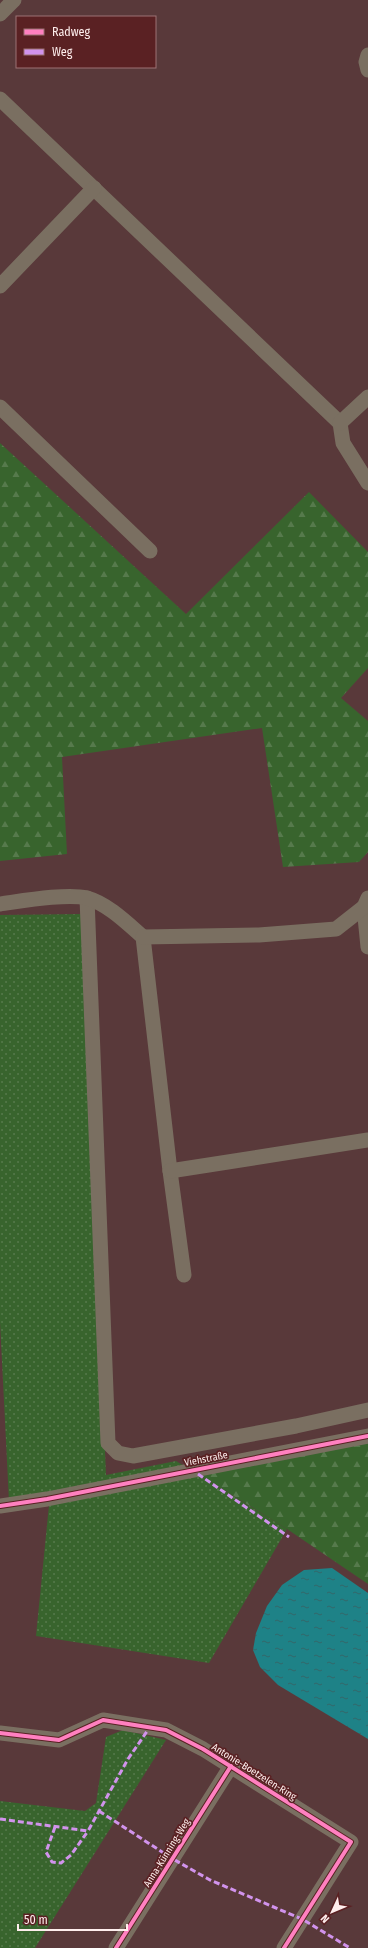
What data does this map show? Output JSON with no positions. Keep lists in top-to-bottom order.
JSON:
{
  "streets": {
    "street": ["Viehstraße", "Antonie-Boetzelen-Ring", "Anna-Künning-Weg"]
  },
  "crossings": [
    ["Antonie-Boetzelen-Ring", "Anna-Künning-Weg"]
  ],
  "legend": ["Radweg", "Weg"],
  "scale_bar": "50 m",
  "north": "bottom left"
}
